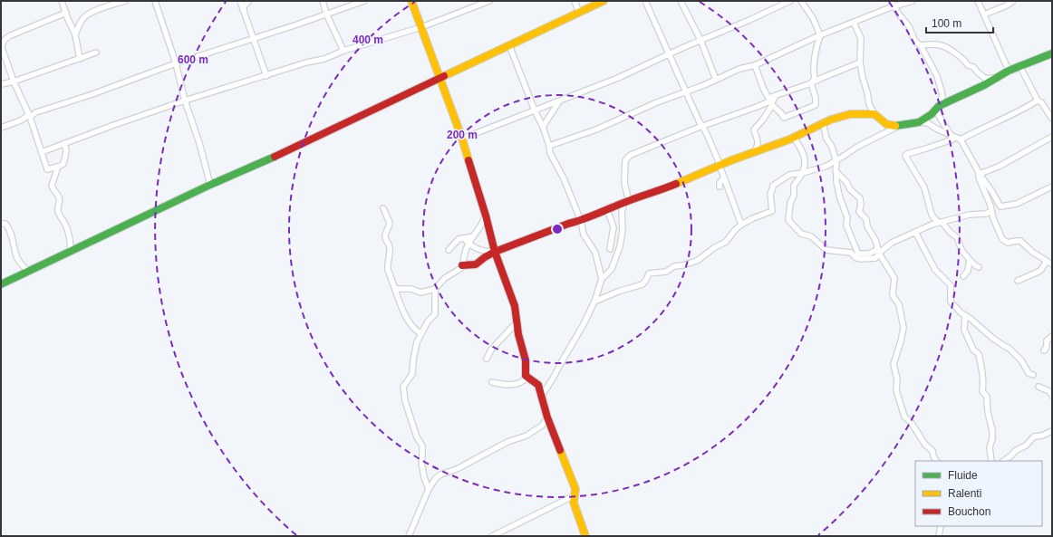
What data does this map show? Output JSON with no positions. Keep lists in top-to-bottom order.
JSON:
{
  "legend": ["Fluide", "Ralenti", "Bouchon"],
  "scale_bar": "100 m",
  "rings": ["400 m", "600 m", "200 m"]
}
